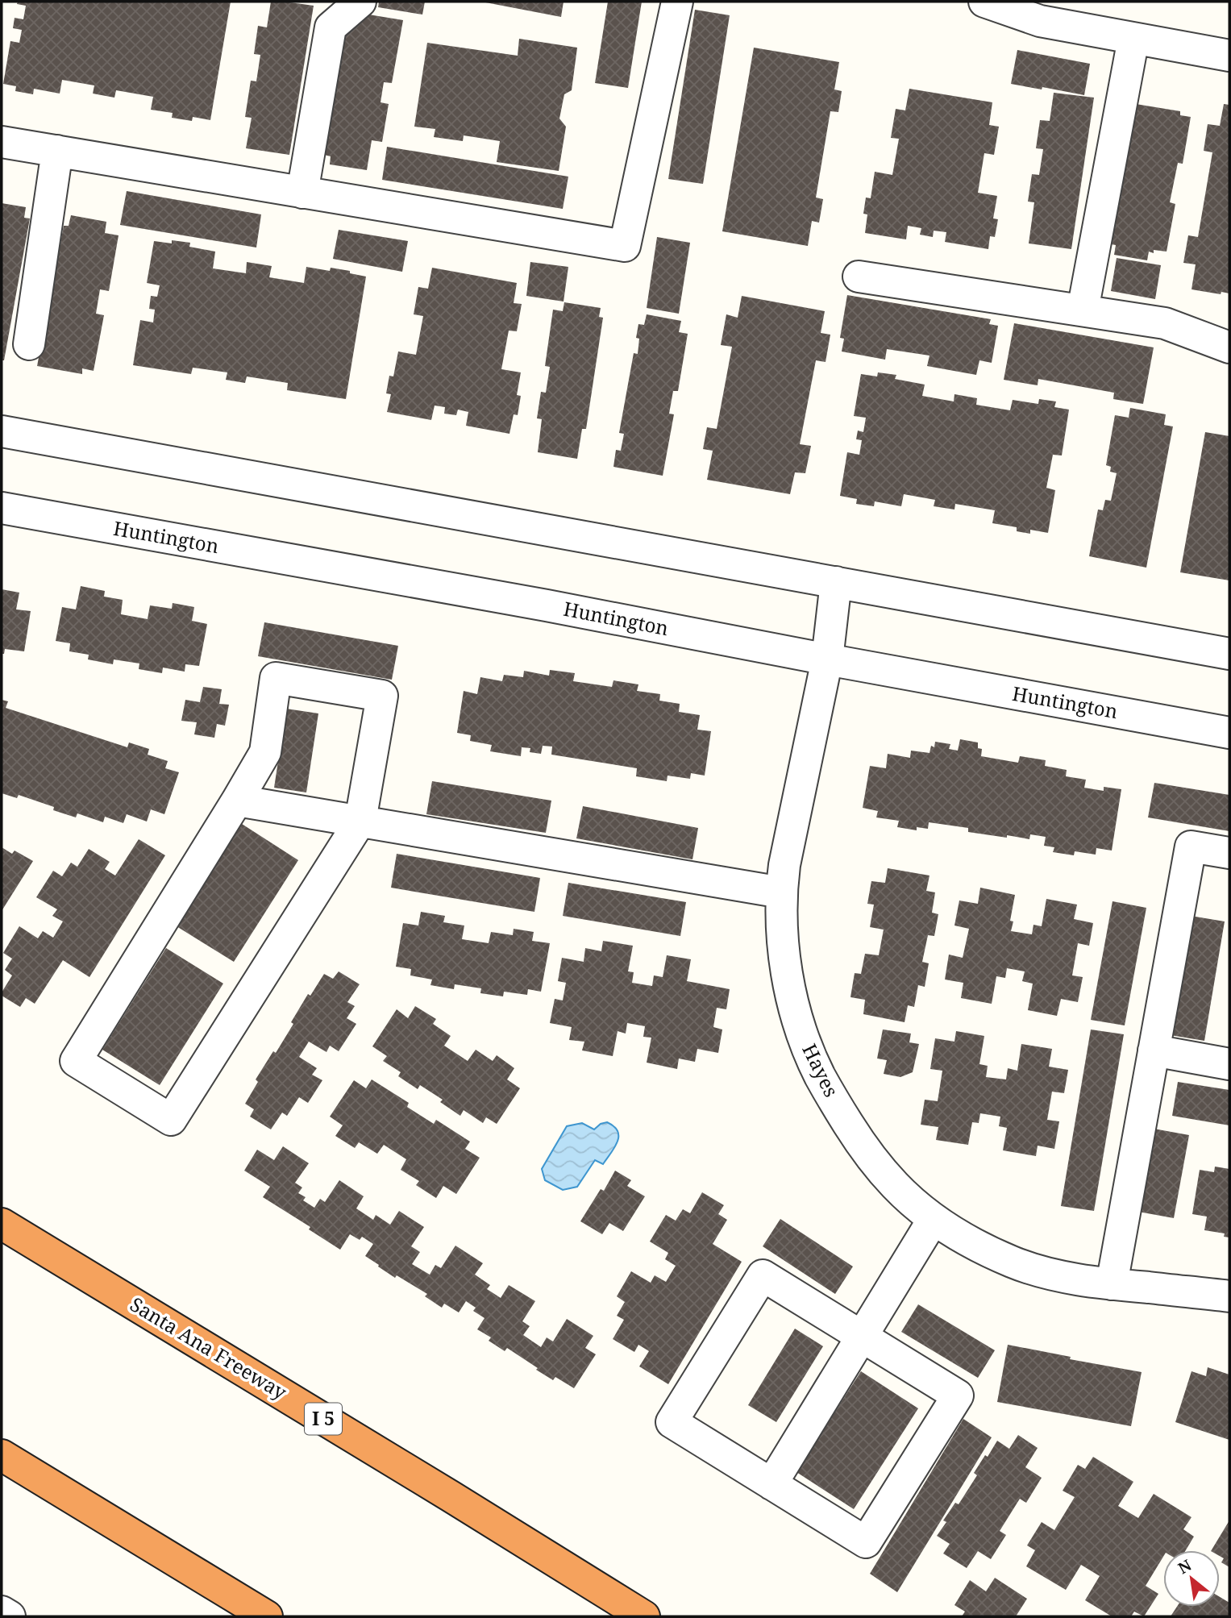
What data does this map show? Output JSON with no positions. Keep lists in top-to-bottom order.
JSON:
{
  "streets": {
    "highway": ["Santa Ana Freeway", "I 5"],
    "street": ["Huntington", "Hayes"]
  },
  "crossings": [
    ["Huntington", "Hayes"]
  ],
  "north": "top left"
}
